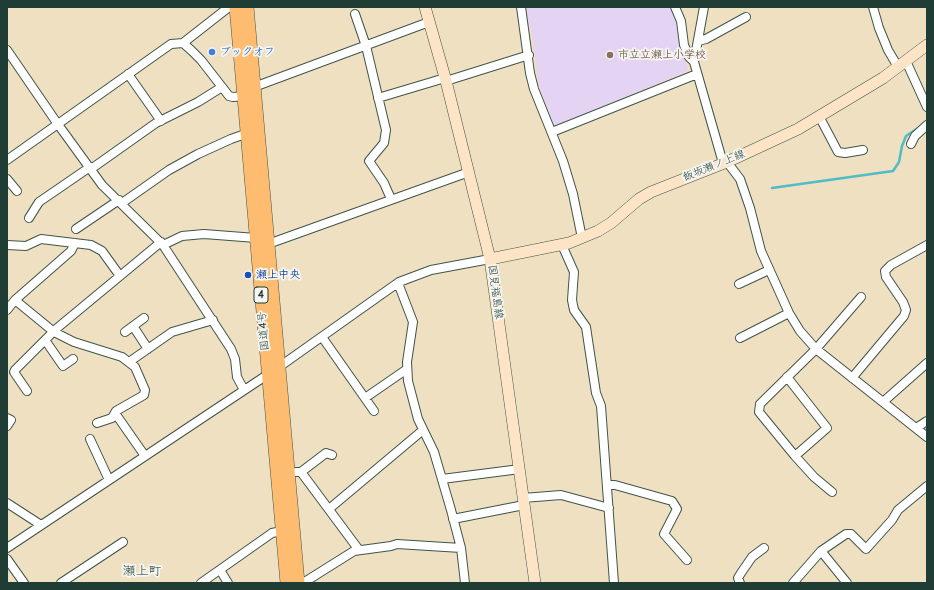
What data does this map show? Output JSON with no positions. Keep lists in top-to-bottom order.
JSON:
{
  "streets": {
    "highway": ["4", "国道4号"],
    "main road": ["飯坂瀬ノ上線", "国見福島線"]
  },
  "crossings": [
    ["飯坂瀬ノ上線", "国見福島線"]
  ],
  "districts": ["瀬上町"],
  "places": ["ブックオフ", "市立立瀬上小学校", "瀬上中央"]
}
